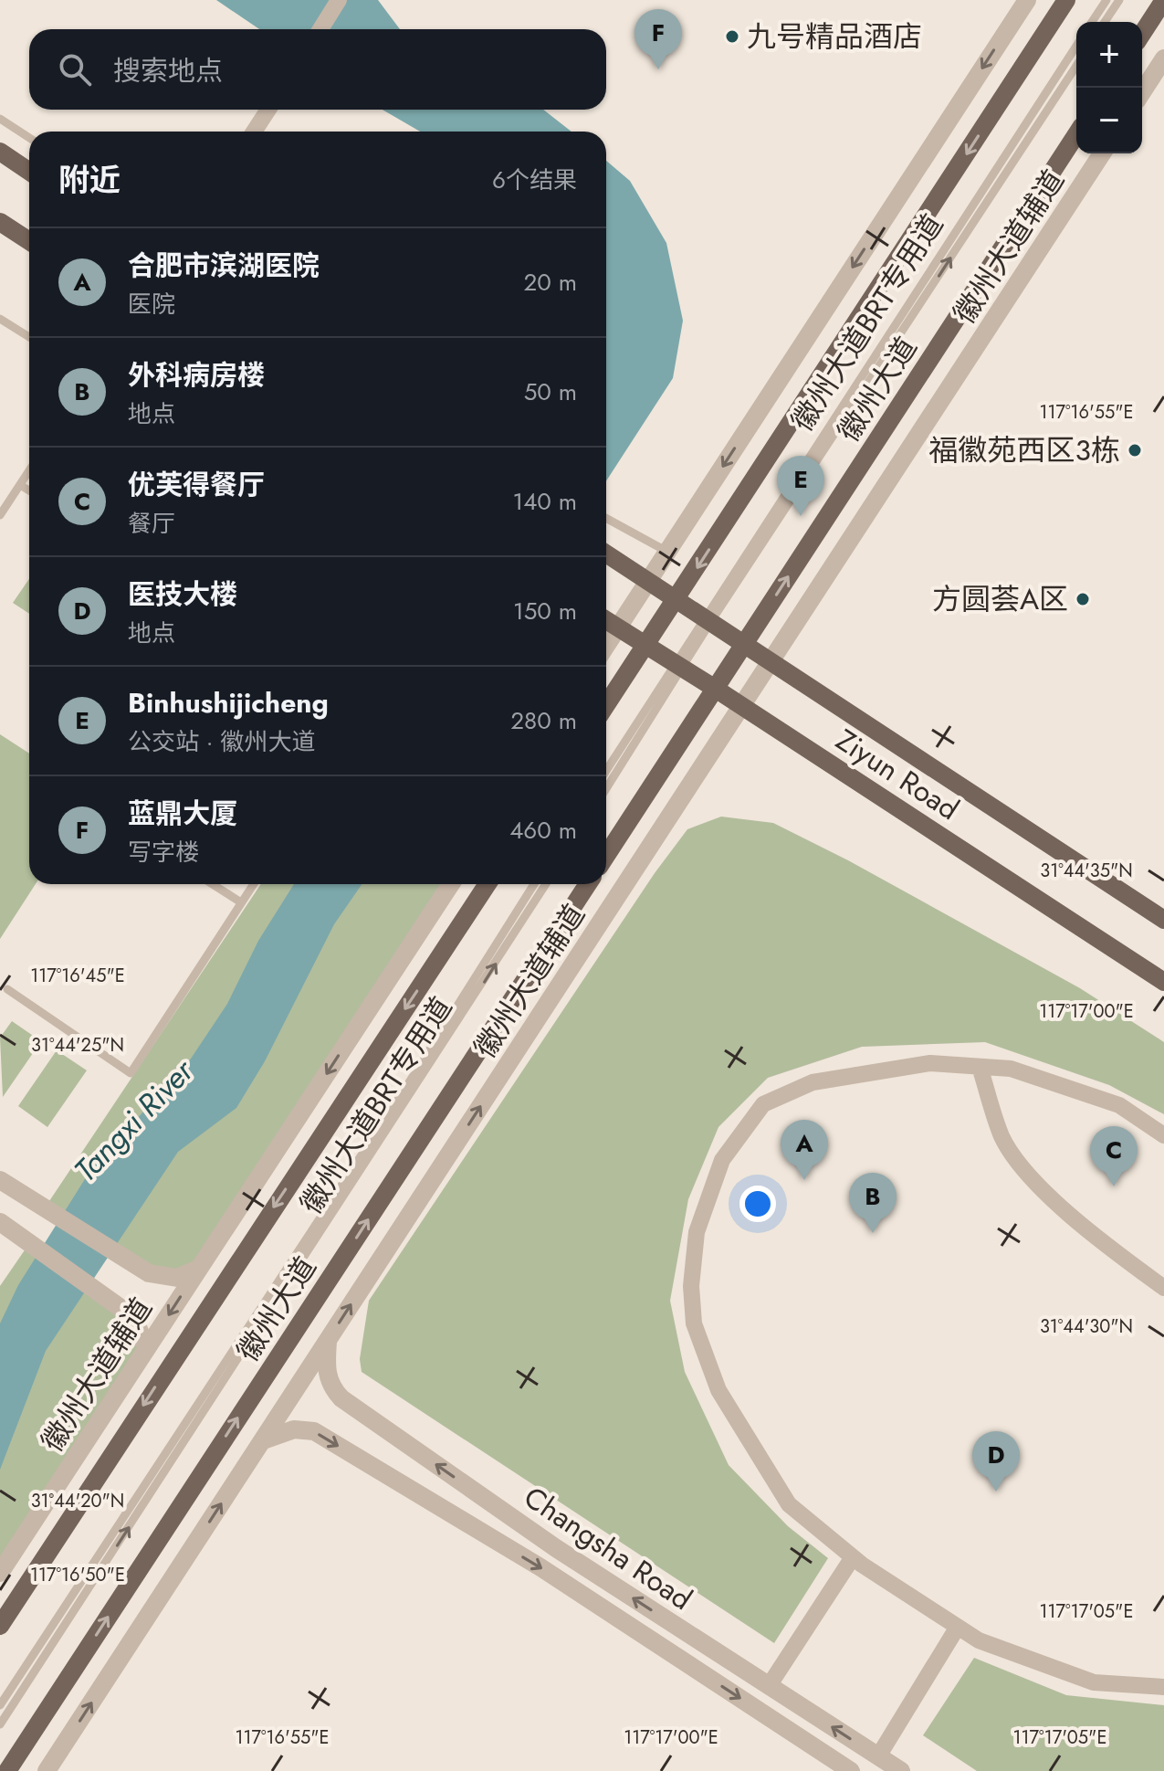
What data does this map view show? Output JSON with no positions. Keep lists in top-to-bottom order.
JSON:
{
  "streets": {
    "main road": ["徽州大道", "Ziyun Road"],
    "street": ["徽州大道辅道", "Changsha Road"],
    "lane": ["徽州大道BRT专用道"]
  },
  "crossings": [
    ["徽州大道辅道", "Ziyun Road"],
    ["徽州大道辅道", "Changsha Road"],
    ["徽州大道BRT专用道", "Ziyun Road"],
    ["徽州大道", "Ziyun Road"]
  ],
  "water": ["Tangxi River"],
  "places": ["九号精品酒店", "福徽苑西区3栋", "方圆荟A区"],
  "page": {
    "pins": [
      "F",
      "E",
      "A",
      "C",
      "B",
      "D"
    ],
    "map_buttons": ["+", "−"],
    "search": "搜索地点",
    "heading": ["附近", "6个结果"],
    "list": [
      {
        "mark": "A",
        "name": "合肥市滨湖医院",
        "note": "医院",
        "value": "20 m"
      },
      {
        "mark": "B",
        "name": "外科病房楼",
        "note": "地点",
        "value": "50 m"
      },
      {
        "mark": "C",
        "name": "优芙得餐厅",
        "note": "餐厅",
        "value": "140 m"
      },
      {
        "mark": "D",
        "name": "医技大楼",
        "note": "地点",
        "value": "150 m"
      },
      {
        "mark": "E",
        "name": "Binhushijicheng",
        "note": "公交站 · 徽州大道",
        "value": "280 m"
      },
      {
        "mark": "F",
        "name": "蓝鼎大厦",
        "note": "写字楼",
        "value": "460 m"
      }
    ]
  },
  "coordinates": [
    "117°16'55\"E",
    "31°44'35\"N",
    "117°16'45\"E",
    "117°17'00\"E",
    "31°44'25\"N",
    "31°44'30\"N",
    "31°44'20\"N",
    "117°16'50\"E",
    "117°17'05\"E"
  ]
}
